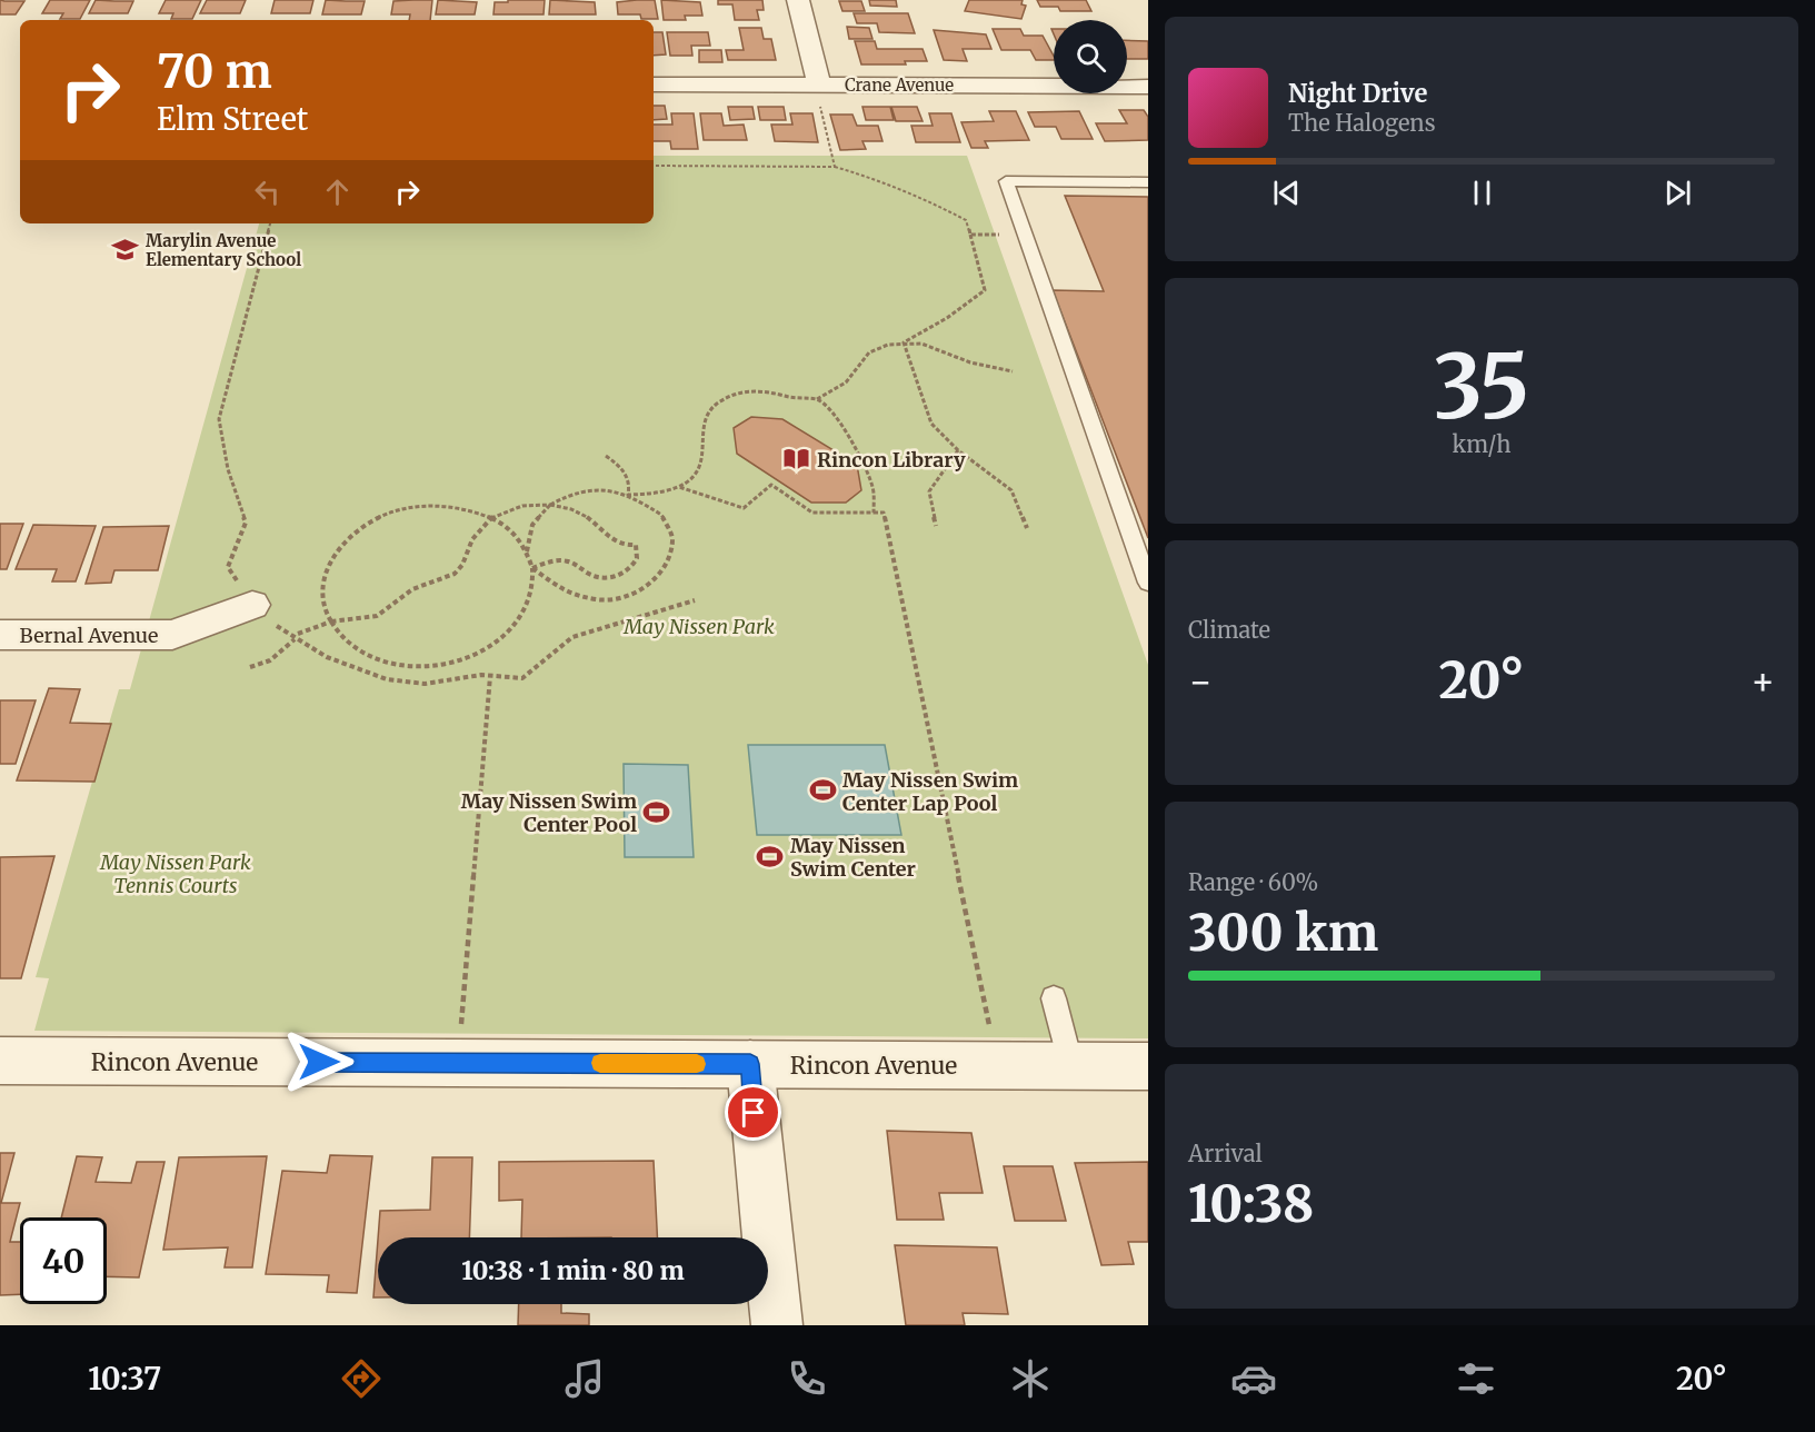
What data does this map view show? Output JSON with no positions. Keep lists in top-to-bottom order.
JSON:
{
  "streets": {
    "street": ["Crane Avenue", "Bernal Avenue", "Rincon Avenue"]
  },
  "parks": ["May Nissen Park", "May Nissen Park Tennis Courts"],
  "places": {
    "school or university": ["Marylin Avenue Elementary School"],
    "library": ["Rincon Library"],
    "sports": ["May Nissen Swim Center Lap Pool", "May Nissen Swim Center Pool", "May Nissen Swim Center"]
  },
  "page": {
    "turn": ["70 m", "Elm Street"],
    "song": ["Night Drive", "The Halogens"],
    "tile": [
      ["35", "km/h"],
      "Climate",
      ["Range · 60%", "300 km"],
      ["Arrival", "10:38"]
    ],
    "heat": ["−", "20°", "+"],
    "limit": "40",
    "trip": "10:38 · 1 min · 80 m",
    "tabs": ["10:37", "20°"]
  }
}
